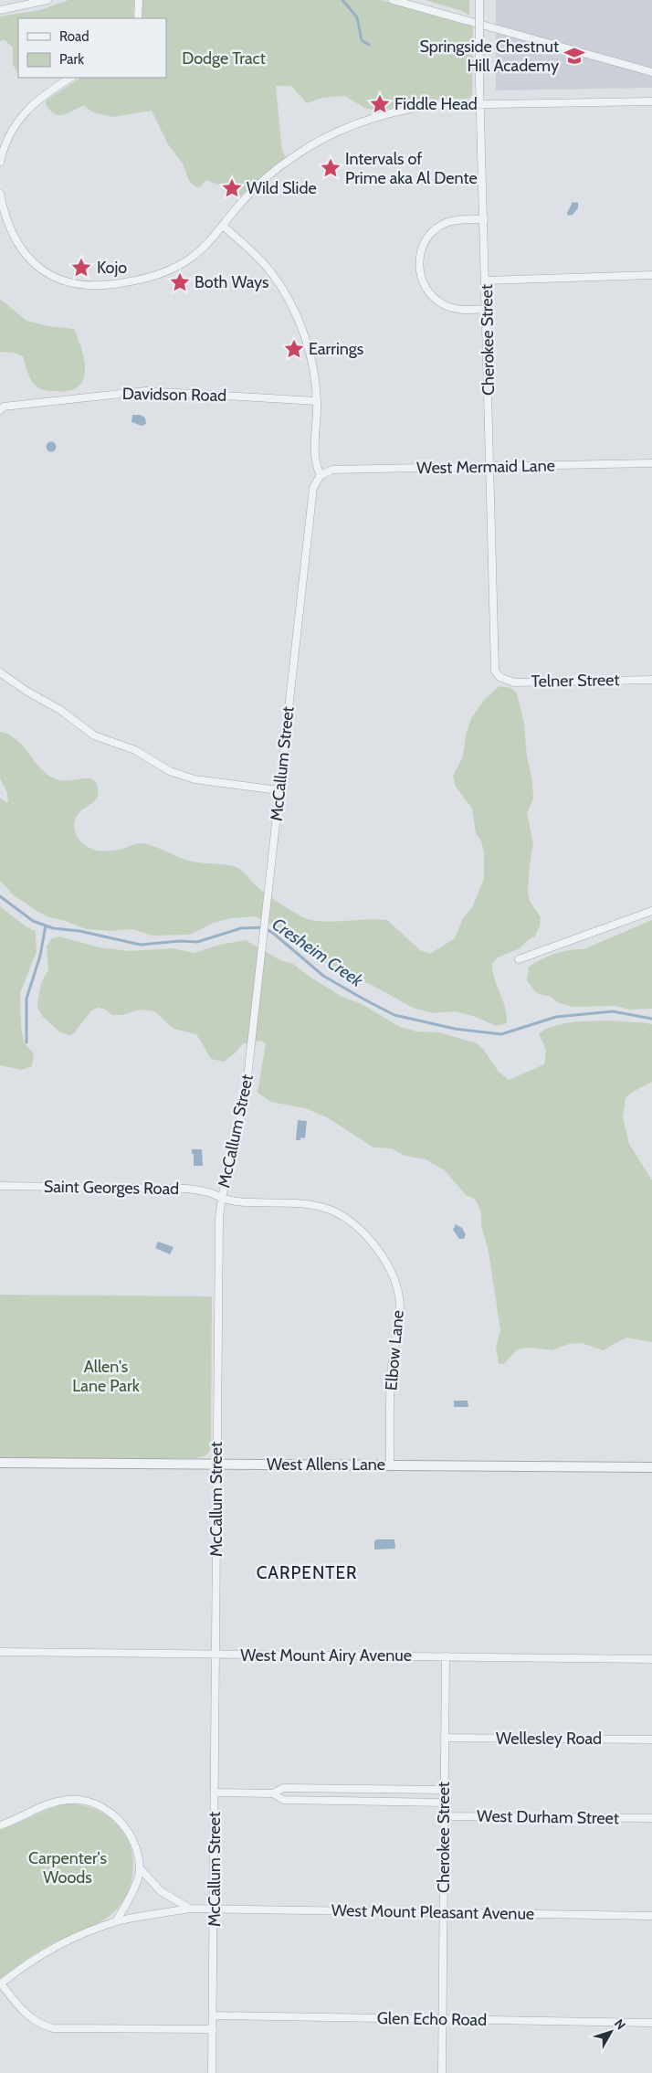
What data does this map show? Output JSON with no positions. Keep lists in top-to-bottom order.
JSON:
{
  "streets": {
    "street": [
      "Cherokee Street",
      "Davidson Road",
      "West Mermaid Lane",
      "Telner Street",
      "McCallum Street",
      "Saint Georges Road",
      "Elbow Lane",
      "West Allens Lane",
      "West Mount Airy Avenue",
      "Wellesley Road",
      "West Durham Street",
      "West Mount Pleasant Avenue",
      "Glen Echo Road"
    ]
  },
  "crossings": [
    ["Cherokee Street", "West Mermaid Lane"],
    ["Cherokee Street", "Telner Street"],
    ["Cherokee Street", "West Mount Airy Avenue"],
    ["Cherokee Street", "Wellesley Road"],
    ["Cherokee Street", "West Durham Street"],
    ["Cherokee Street", "West Mount Pleasant Avenue"],
    ["Cherokee Street", "Glen Echo Road"],
    ["West Mermaid Lane", "McCallum Street"],
    ["McCallum Street", "Saint Georges Road"],
    ["McCallum Street", "Elbow Lane"],
    ["McCallum Street", "West Allens Lane"],
    ["McCallum Street", "West Mount Airy Avenue"],
    ["McCallum Street", "West Mount Pleasant Avenue"],
    ["McCallum Street", "Glen Echo Road"],
    ["Saint Georges Road", "Elbow Lane"],
    ["Elbow Lane", "West Allens Lane"]
  ],
  "districts": ["CARPENTER"],
  "water": ["Cresheim Creek"],
  "parks": ["Dodge Tract", "Allen's Lane Park", "Carpenter's Woods"],
  "places": {
    "school or university": ["Springside Chestnut Hill Academy"],
    "place": [
      "Fiddle Head",
      "Intervals of Prime aka Al Dente",
      "Wild Slide",
      "Kojo",
      "Both Ways",
      "Earrings"
    ]
  },
  "legend": ["Road", "Park"],
  "north": "top right"
}
